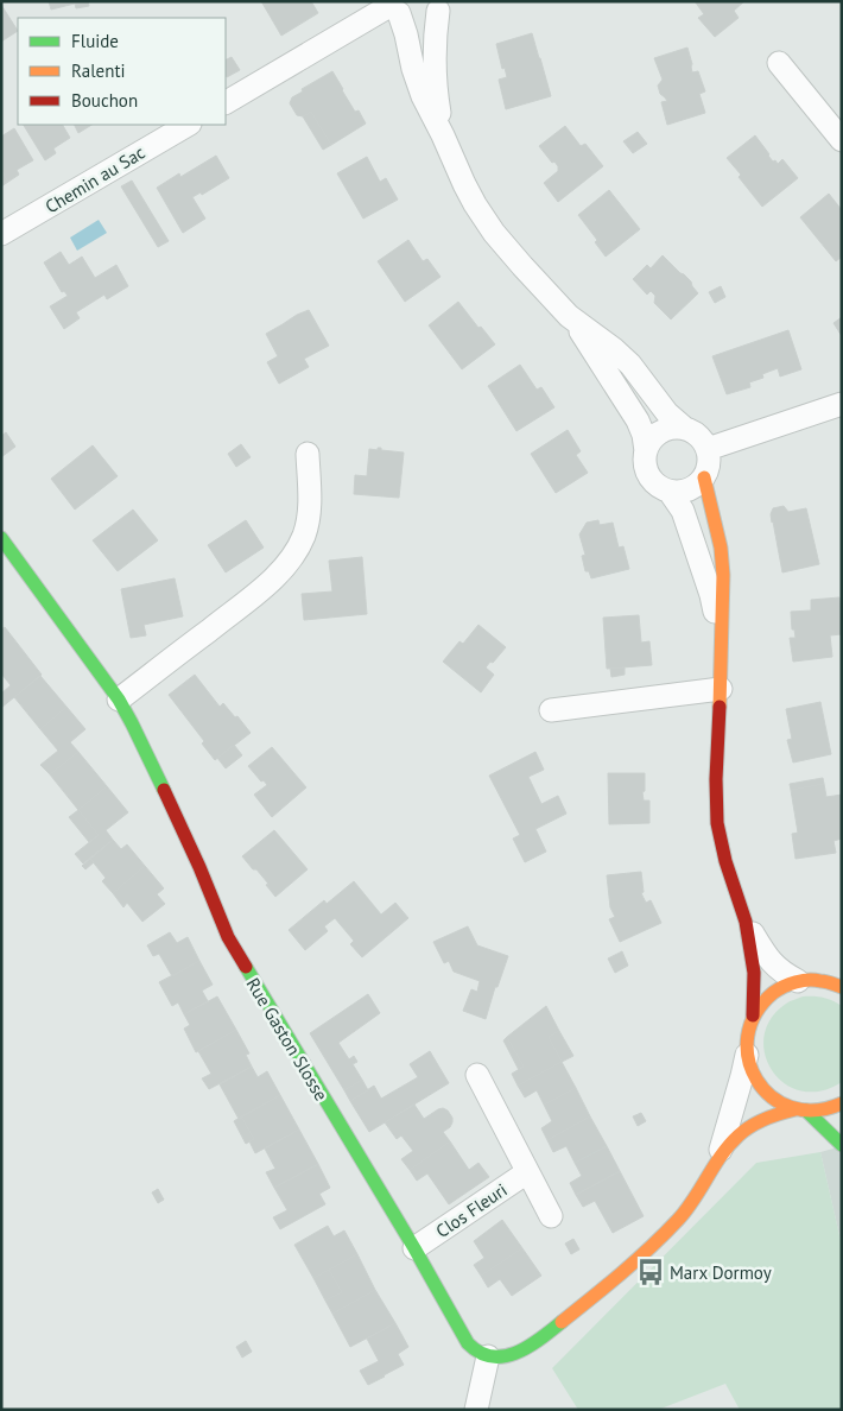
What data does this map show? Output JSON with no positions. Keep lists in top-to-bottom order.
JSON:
{
  "streets": {
    "street": ["Chemin au Sac", "Rue Gaston Slosse", "Clos Fleuri"]
  },
  "crossings": [
    ["Rue Gaston Slosse", "Clos Fleuri"]
  ],
  "places": {
    "bus stop": ["Marx Dormoy"]
  },
  "legend": ["Fluide", "Ralenti", "Bouchon"]
}
